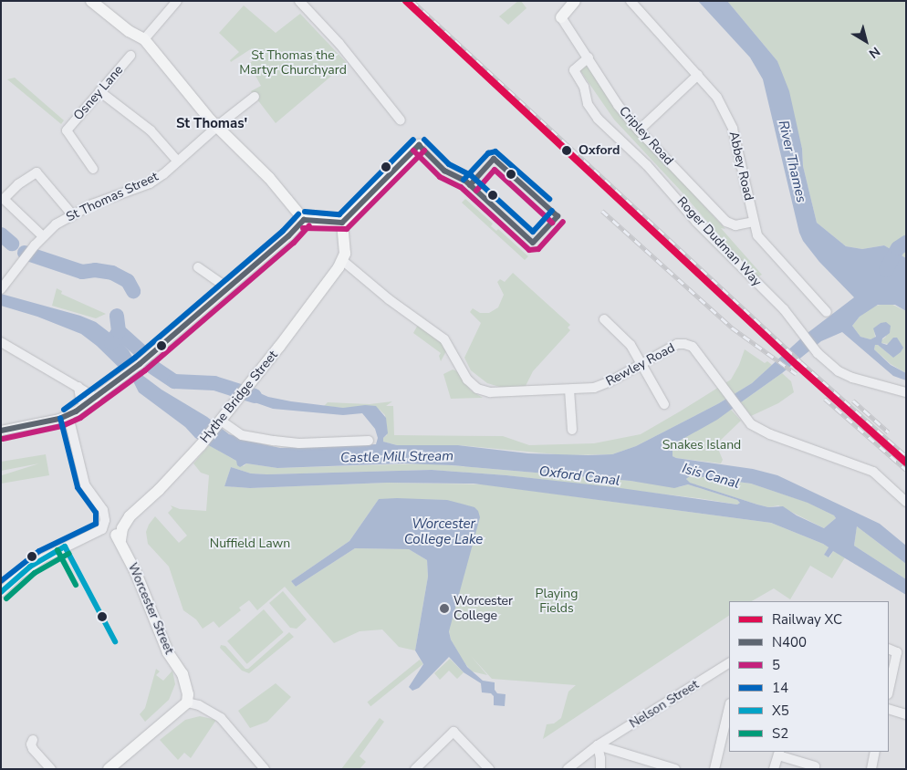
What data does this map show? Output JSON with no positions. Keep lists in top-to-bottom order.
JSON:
{
  "streets": {
    "main road": ["Hythe Bridge Street", "Worcester Street"],
    "street": [
      "Osney Lane",
      "Cripley Road",
      "Abbey Road",
      "St Thomas Street",
      "Roger Dudman Way",
      "Rewley Road",
      "Nelson Street"
    ]
  },
  "crossings": [
    ["Cripley Road", "Abbey Road"],
    ["Cripley Road", "Roger Dudman Way"],
    ["Rewley Road", "Hythe Bridge Street"],
    ["Hythe Bridge Street", "Worcester Street"]
  ],
  "districts": ["St Thomas'"],
  "water": [
    "River Thames",
    "Castle Mill Stream",
    "Oxford Canal",
    "Isis Canal",
    "Worcester College Lake"
  ],
  "parks": [
    "St Thomas the Martyr Churchyard",
    "Snakes Island",
    "Nuffield Lawn",
    "Playing Fields"
  ],
  "places": ["Oxford", "Worcester College"],
  "lines": [
    "rail line XC",
    "transit line 14",
    "transit line N400",
    "transit line 5",
    "transit line X5",
    "transit line S2"
  ],
  "legend": [
    "Railway XC",
    "N400",
    "5",
    "14",
    "X5",
    "S2"
  ],
  "north": "bottom right"
}
